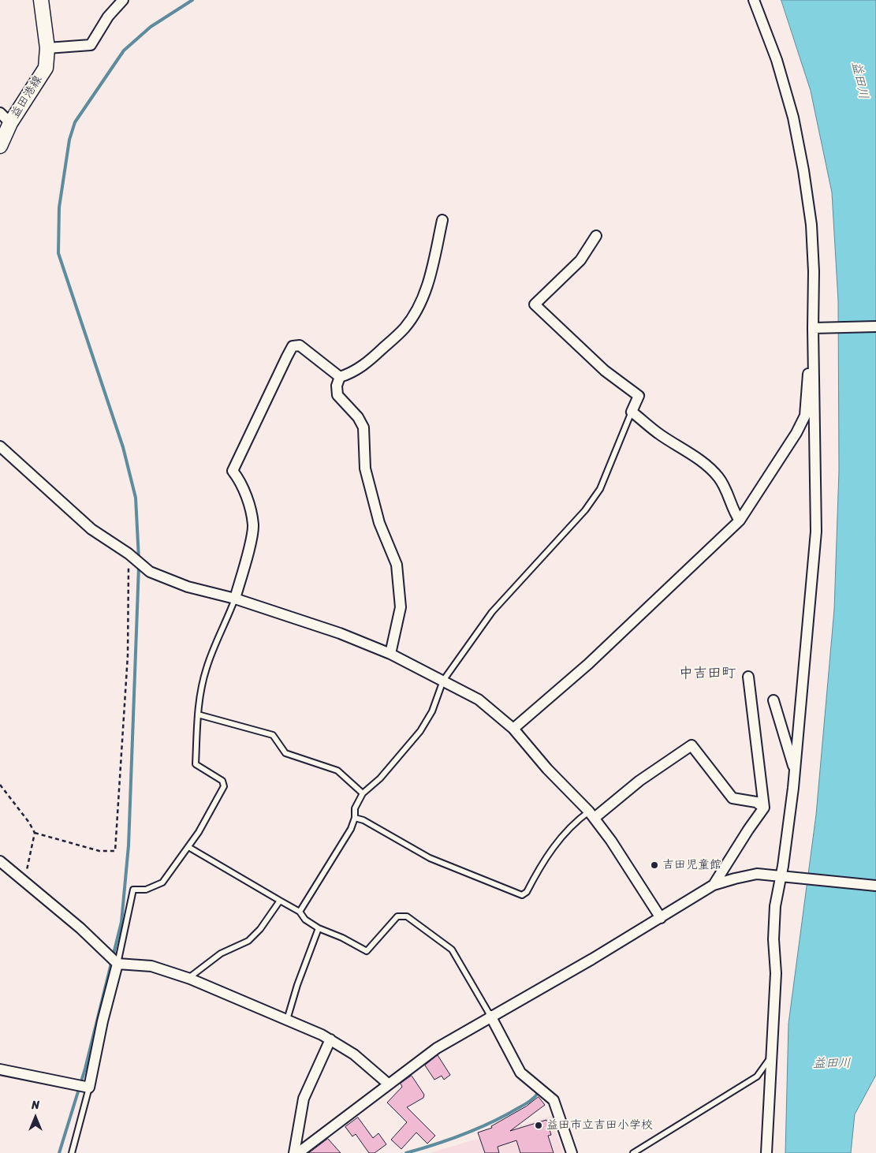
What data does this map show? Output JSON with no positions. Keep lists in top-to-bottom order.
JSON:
{
  "streets": {
    "main road": ["益田港線"]
  },
  "districts": ["中吉田町"],
  "water": ["益田川"],
  "places": ["吉田児童館", "益田市立吉田小学校"],
  "north": "top"
}
